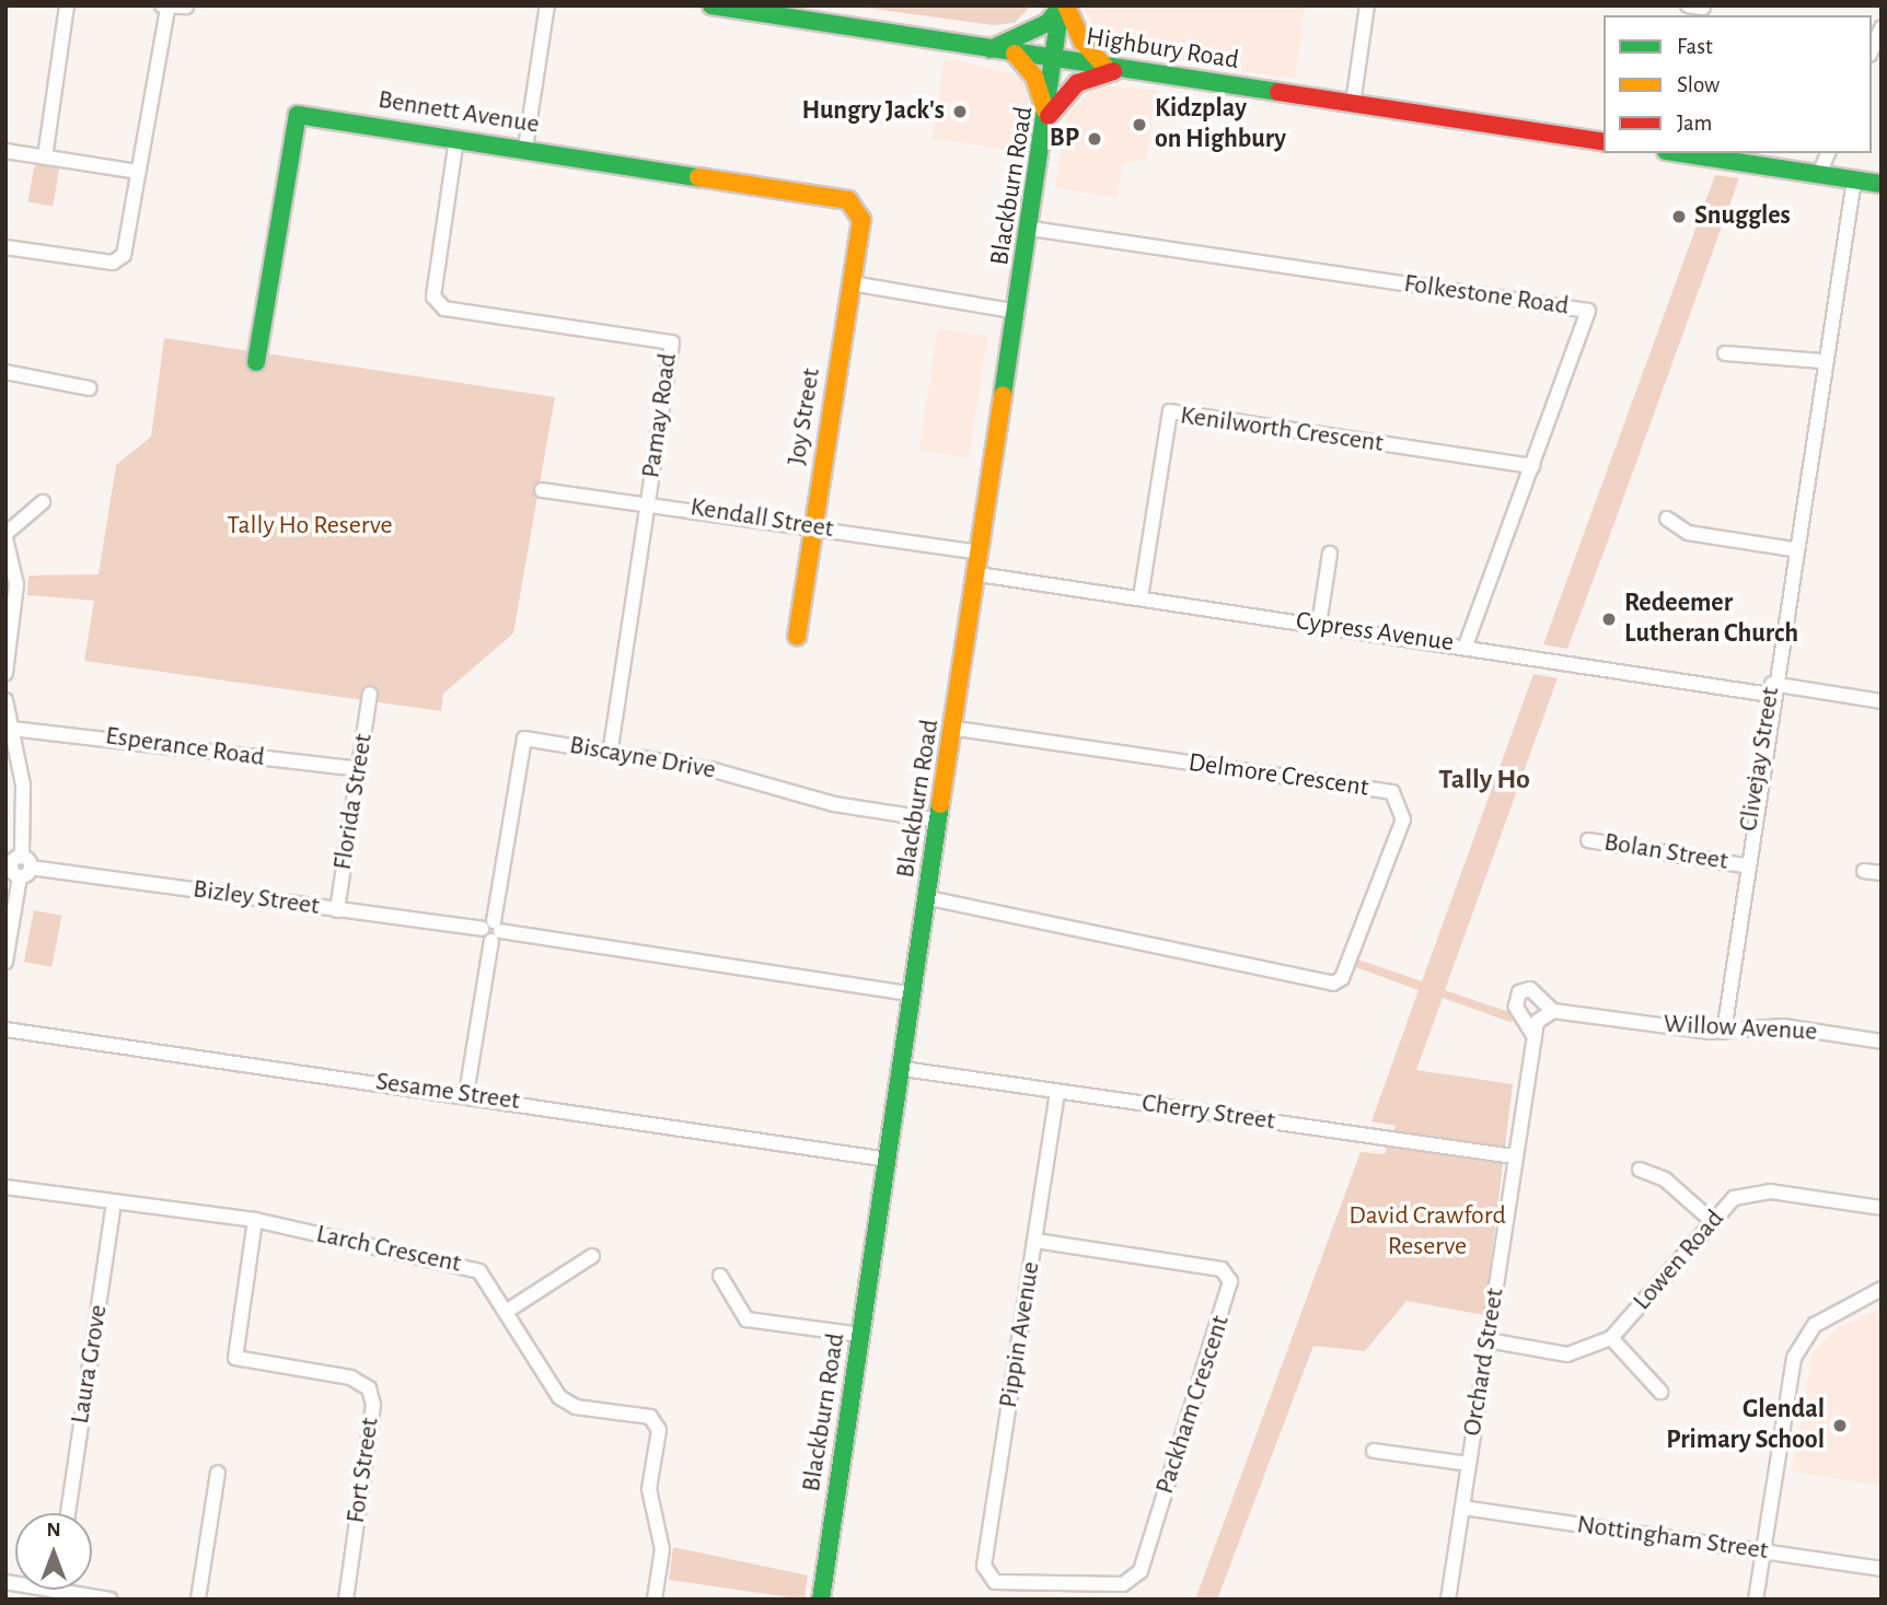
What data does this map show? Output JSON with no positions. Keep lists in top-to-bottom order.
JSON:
{
  "streets": {
    "main road": [
      "Highbury Road",
      "Bennett Avenue",
      "Blackburn Road",
      "Joy Street"
    ],
    "street": [
      "Folkestone Road",
      "Pamay Road",
      "Kenilworth Crescent",
      "Kendall Street",
      "Cypress Avenue",
      "Esperance Road",
      "Biscayne Drive",
      "Clivejay Street",
      "Delmore Crescent",
      "Florida Street",
      "Bolan Street",
      "Bizley Street",
      "Willow Avenue",
      "Sesame Street",
      "Cherry Street",
      "Larch Crescent",
      "Lowen Road",
      "Pippin Avenue",
      "Orchard Street",
      "Laura Grove",
      "Packham Crescent",
      "Fort Street",
      "Nottingham Street"
    ]
  },
  "crossings": [
    ["Highbury Road", "Blackburn Road"],
    ["Bennett Avenue", "Pamay Road"],
    ["Bennett Avenue", "Joy Street"],
    ["Blackburn Road", "Folkestone Road"],
    ["Blackburn Road", "Kendall Street"],
    ["Blackburn Road", "Cypress Avenue"],
    ["Blackburn Road", "Biscayne Drive"],
    ["Blackburn Road", "Delmore Crescent"],
    ["Blackburn Road", "Bizley Street"],
    ["Blackburn Road", "Sesame Street"],
    ["Blackburn Road", "Cherry Street"],
    ["Folkestone Road", "Kenilworth Crescent"],
    ["Folkestone Road", "Cypress Avenue"],
    ["Pamay Road", "Kendall Street"],
    ["Pamay Road", "Biscayne Drive"],
    ["Joy Street", "Kendall Street"],
    ["Kenilworth Crescent", "Cypress Avenue"],
    ["Cypress Avenue", "Clivejay Street"],
    ["Esperance Road", "Florida Street"],
    ["Biscayne Drive", "Bizley Street"],
    ["Clivejay Street", "Bolan Street"],
    ["Clivejay Street", "Willow Avenue"],
    ["Florida Street", "Bizley Street"],
    ["Cherry Street", "Pippin Avenue"],
    ["Cherry Street", "Orchard Street"],
    ["Larch Crescent", "Laura Grove"],
    ["Larch Crescent", "Fort Street"],
    ["Lowen Road", "Orchard Street"],
    ["Pippin Avenue", "Packham Crescent"],
    ["Orchard Street", "Nottingham Street"]
  ],
  "districts": ["Tally Ho"],
  "parks": ["Tally Ho Reserve", "David Crawford Reserve"],
  "places": [
    "Hungry Jack's",
    "Kidzplay on Highbury",
    "BP",
    "Snuggles",
    "Redeemer Lutheran Church",
    "Glendal Primary School"
  ],
  "legend": ["Fast", "Slow", "Jam"],
  "north": "top"
}
